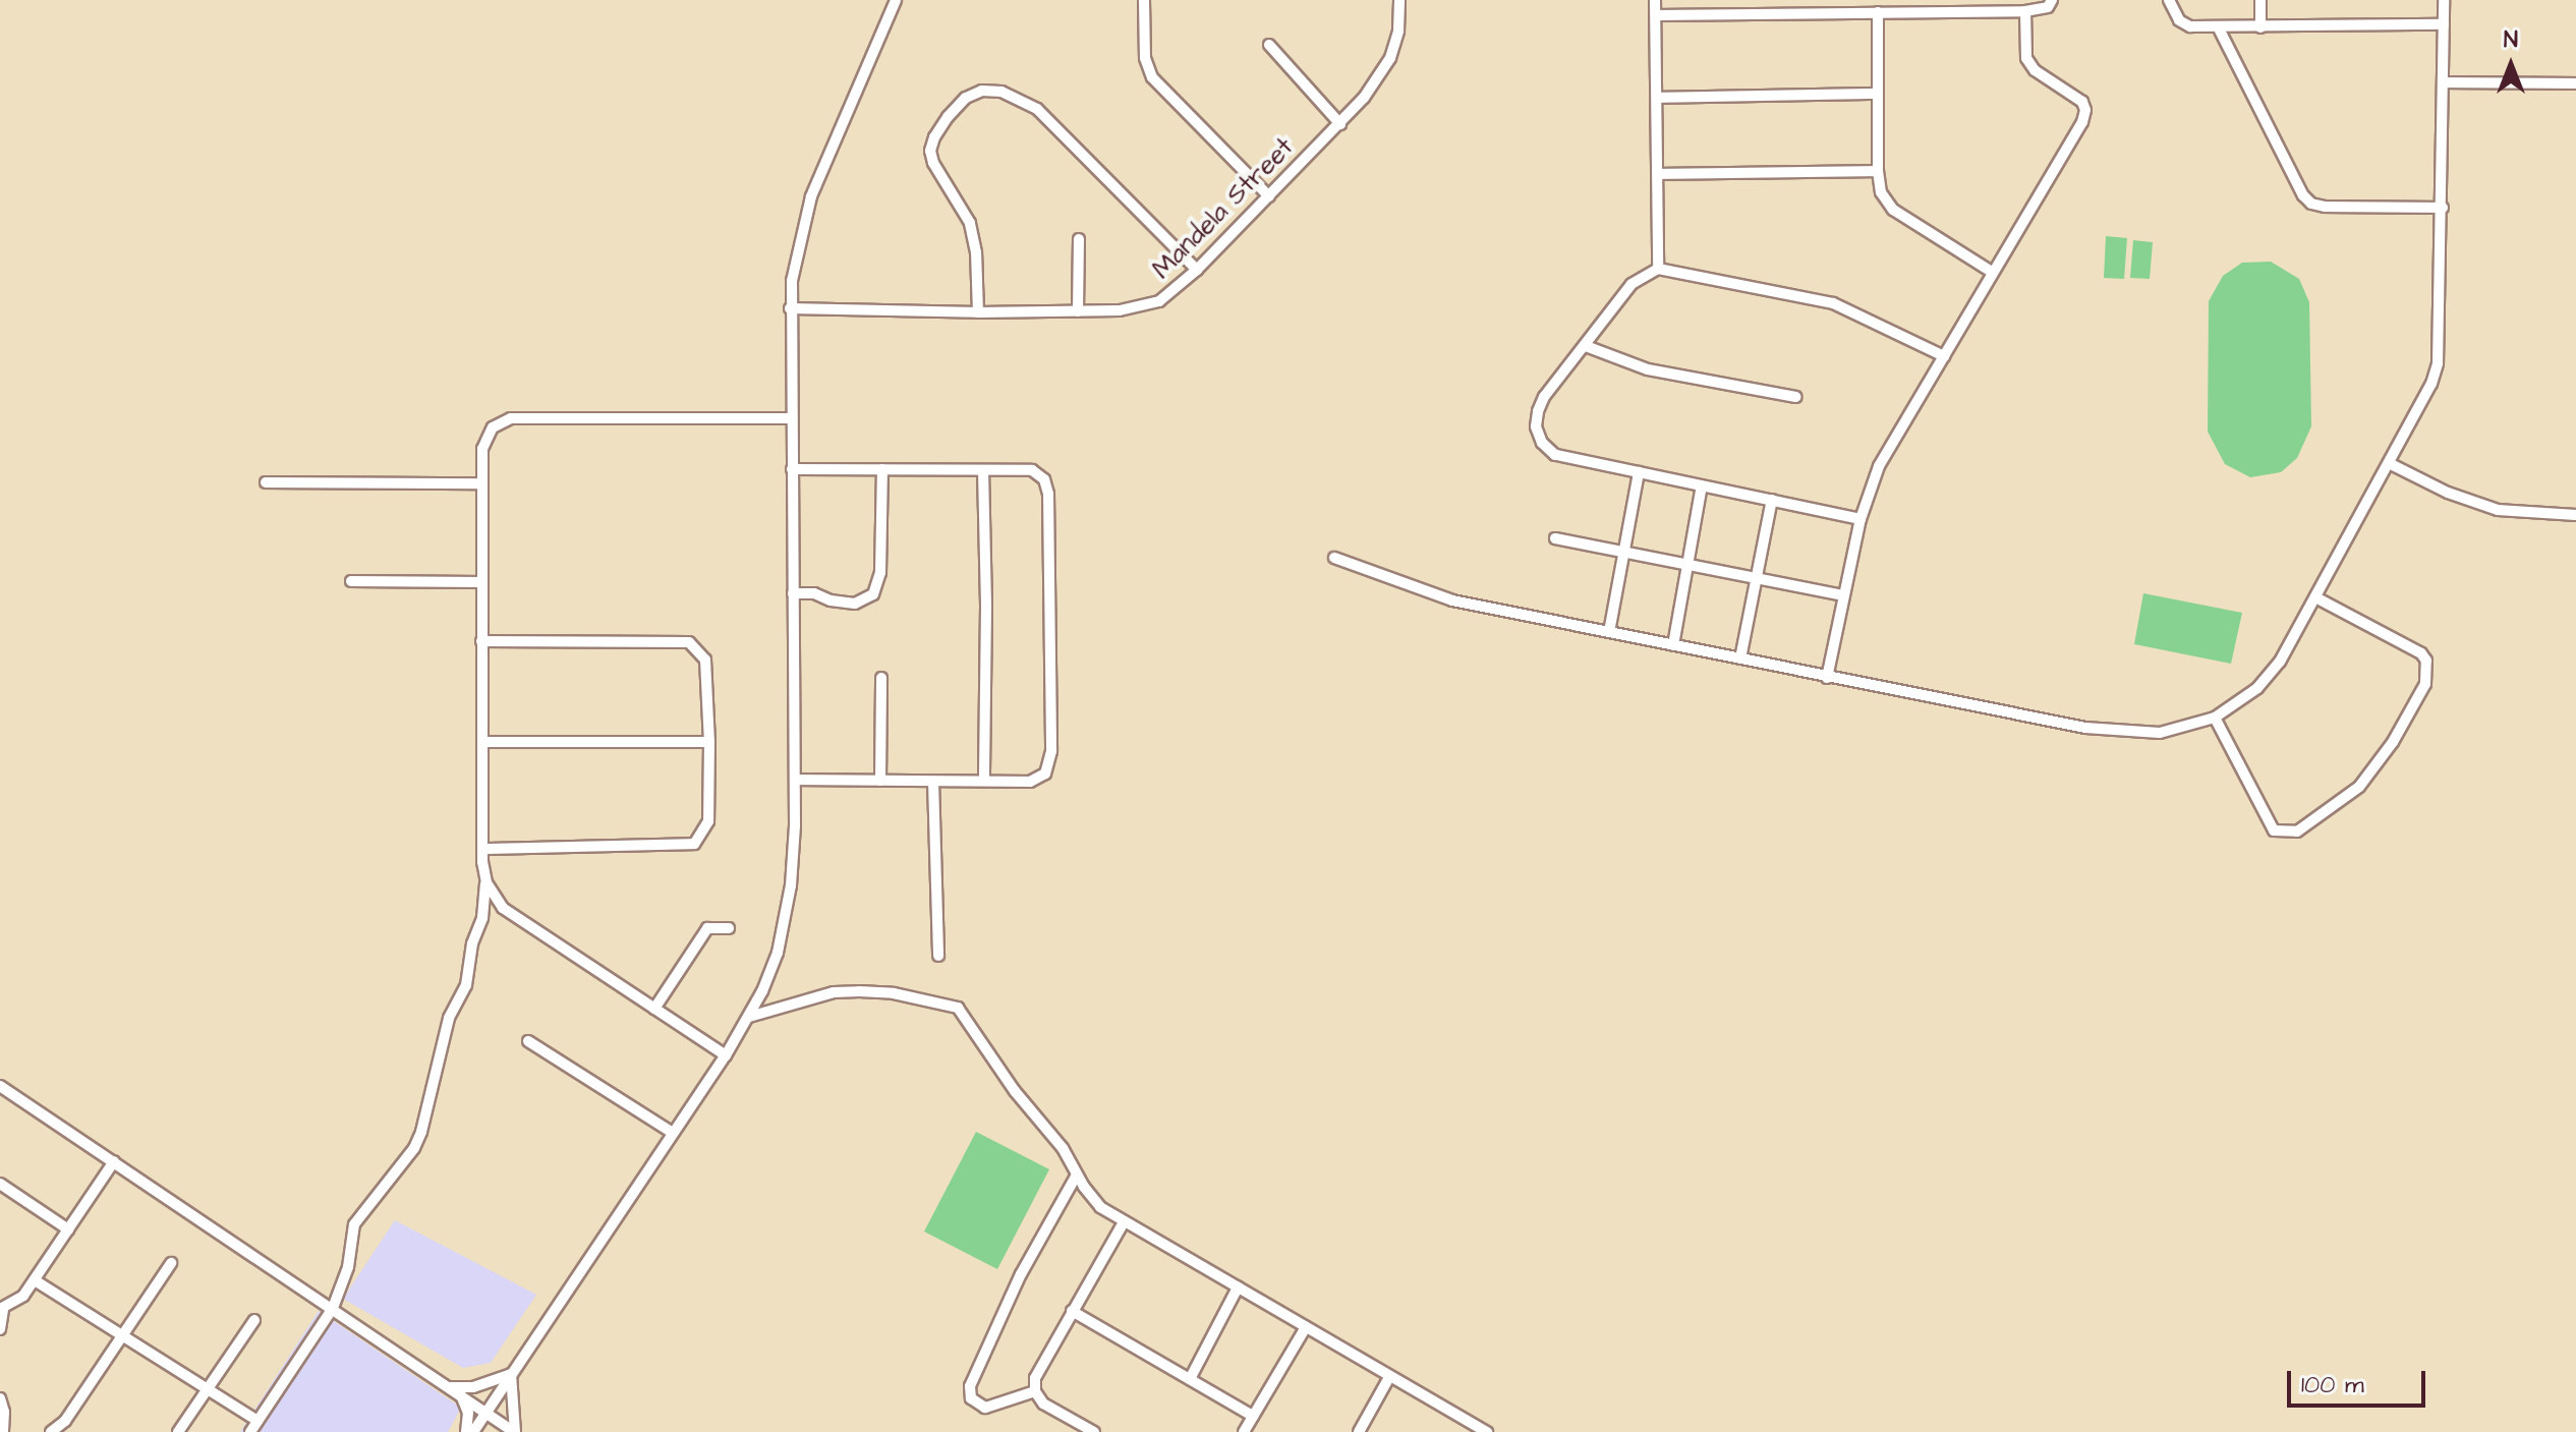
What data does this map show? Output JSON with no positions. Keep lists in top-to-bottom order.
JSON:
{
  "streets": {
    "street": ["Mandela Street"]
  },
  "scale_bar": "100 m",
  "north": "top"
}
